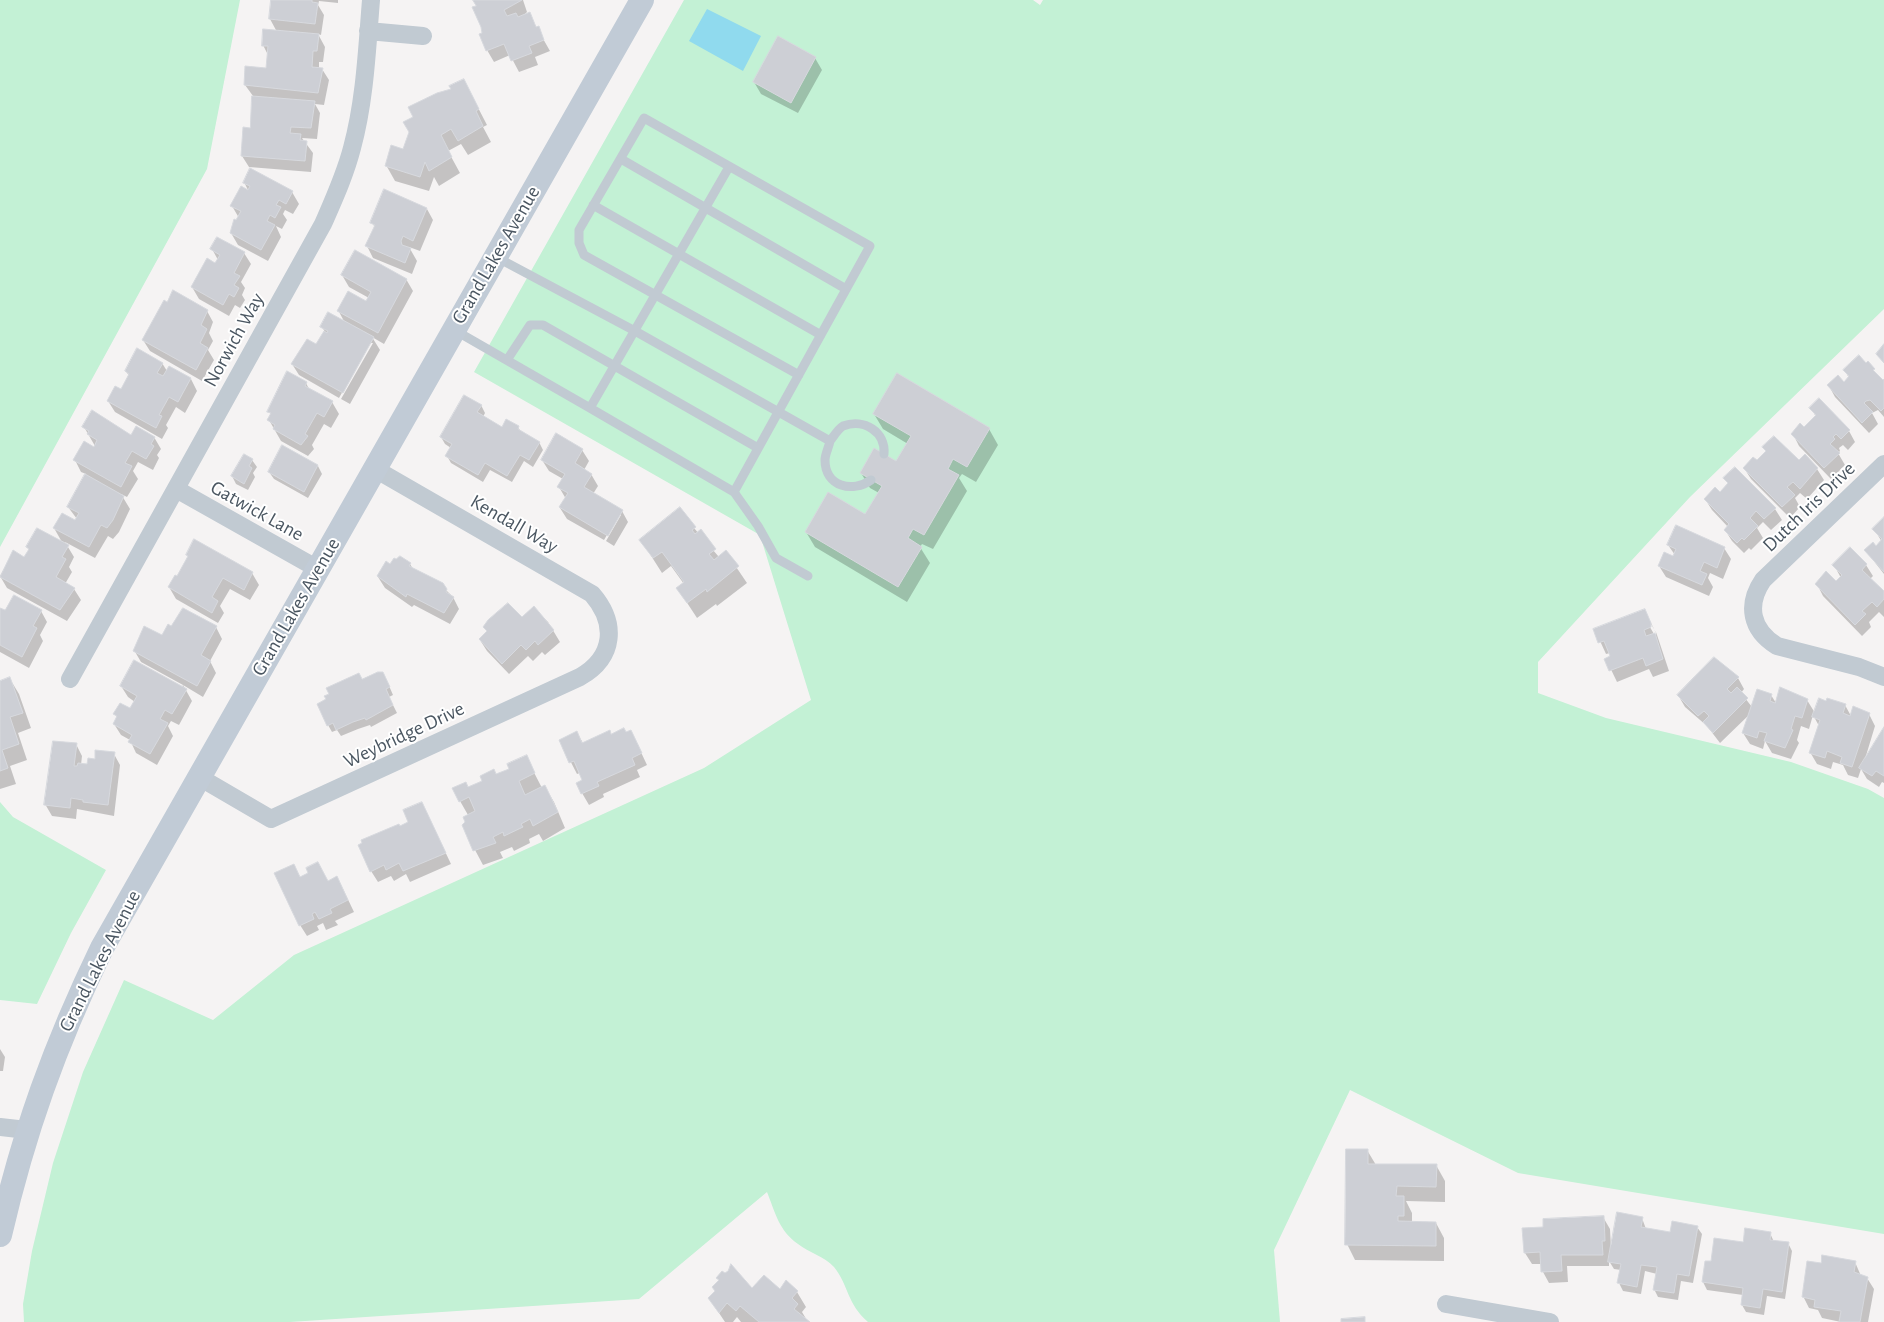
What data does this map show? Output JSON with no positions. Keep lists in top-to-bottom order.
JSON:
{
  "streets": {
    "street": [
      "Grand Lakes Avenue",
      "Norwich Way",
      "Dutch Iris Drive",
      "Gatwick Lane",
      "Kendall Way",
      "Weybridge Drive"
    ]
  },
  "crossings": [
    ["Grand Lakes Avenue", "Gatwick Lane"],
    ["Grand Lakes Avenue", "Kendall Way"],
    ["Grand Lakes Avenue", "Weybridge Drive"],
    ["Norwich Way", "Gatwick Lane"],
    ["Kendall Way", "Weybridge Drive"]
  ]
}
